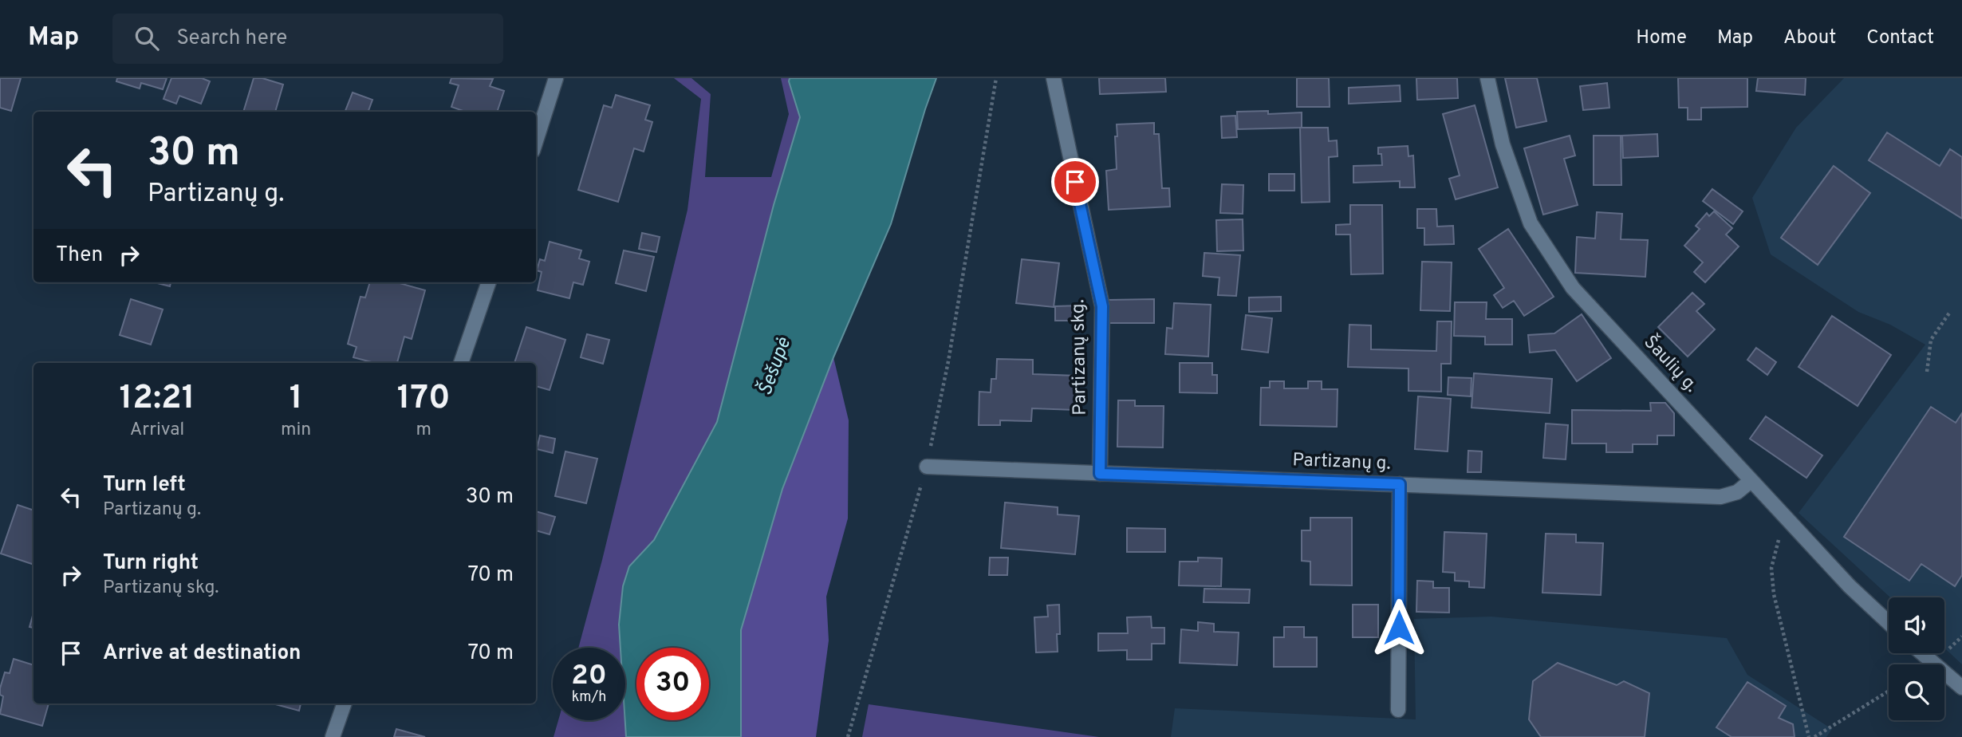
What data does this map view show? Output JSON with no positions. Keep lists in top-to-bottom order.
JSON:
{
  "streets": {
    "street": ["Partizanų skg.", "Šaulių g.", "Partizanų g."]
  },
  "crossings": [
    ["Partizanų skg.", "Partizanų g."],
    ["Šaulių g.", "Partizanų g."]
  ],
  "water": ["Šešupė"],
  "page": {
    "header": "Map",
    "search": "Search here",
    "nav": [
      "Home",
      "Map",
      "About",
      "Contact"
    ],
    "turn": ["30 m", "Partizanų g."],
    "then": "Then",
    "eta": [
      "12:21",
      "Arrival",
      "1",
      "min",
      "170",
      "m"
    ],
    "list": [
      {
        "name": "Turn left",
        "note": "Partizanų g.",
        "value": "30 m"
      },
      {
        "name": "Turn right",
        "note": "Partizanų skg.",
        "value": "70 m"
      },
      {
        "name": "Arrive at destination",
        "value": "70 m"
      }
    ],
    "speed": "20 km/h",
    "limit": "30"
  }
}
